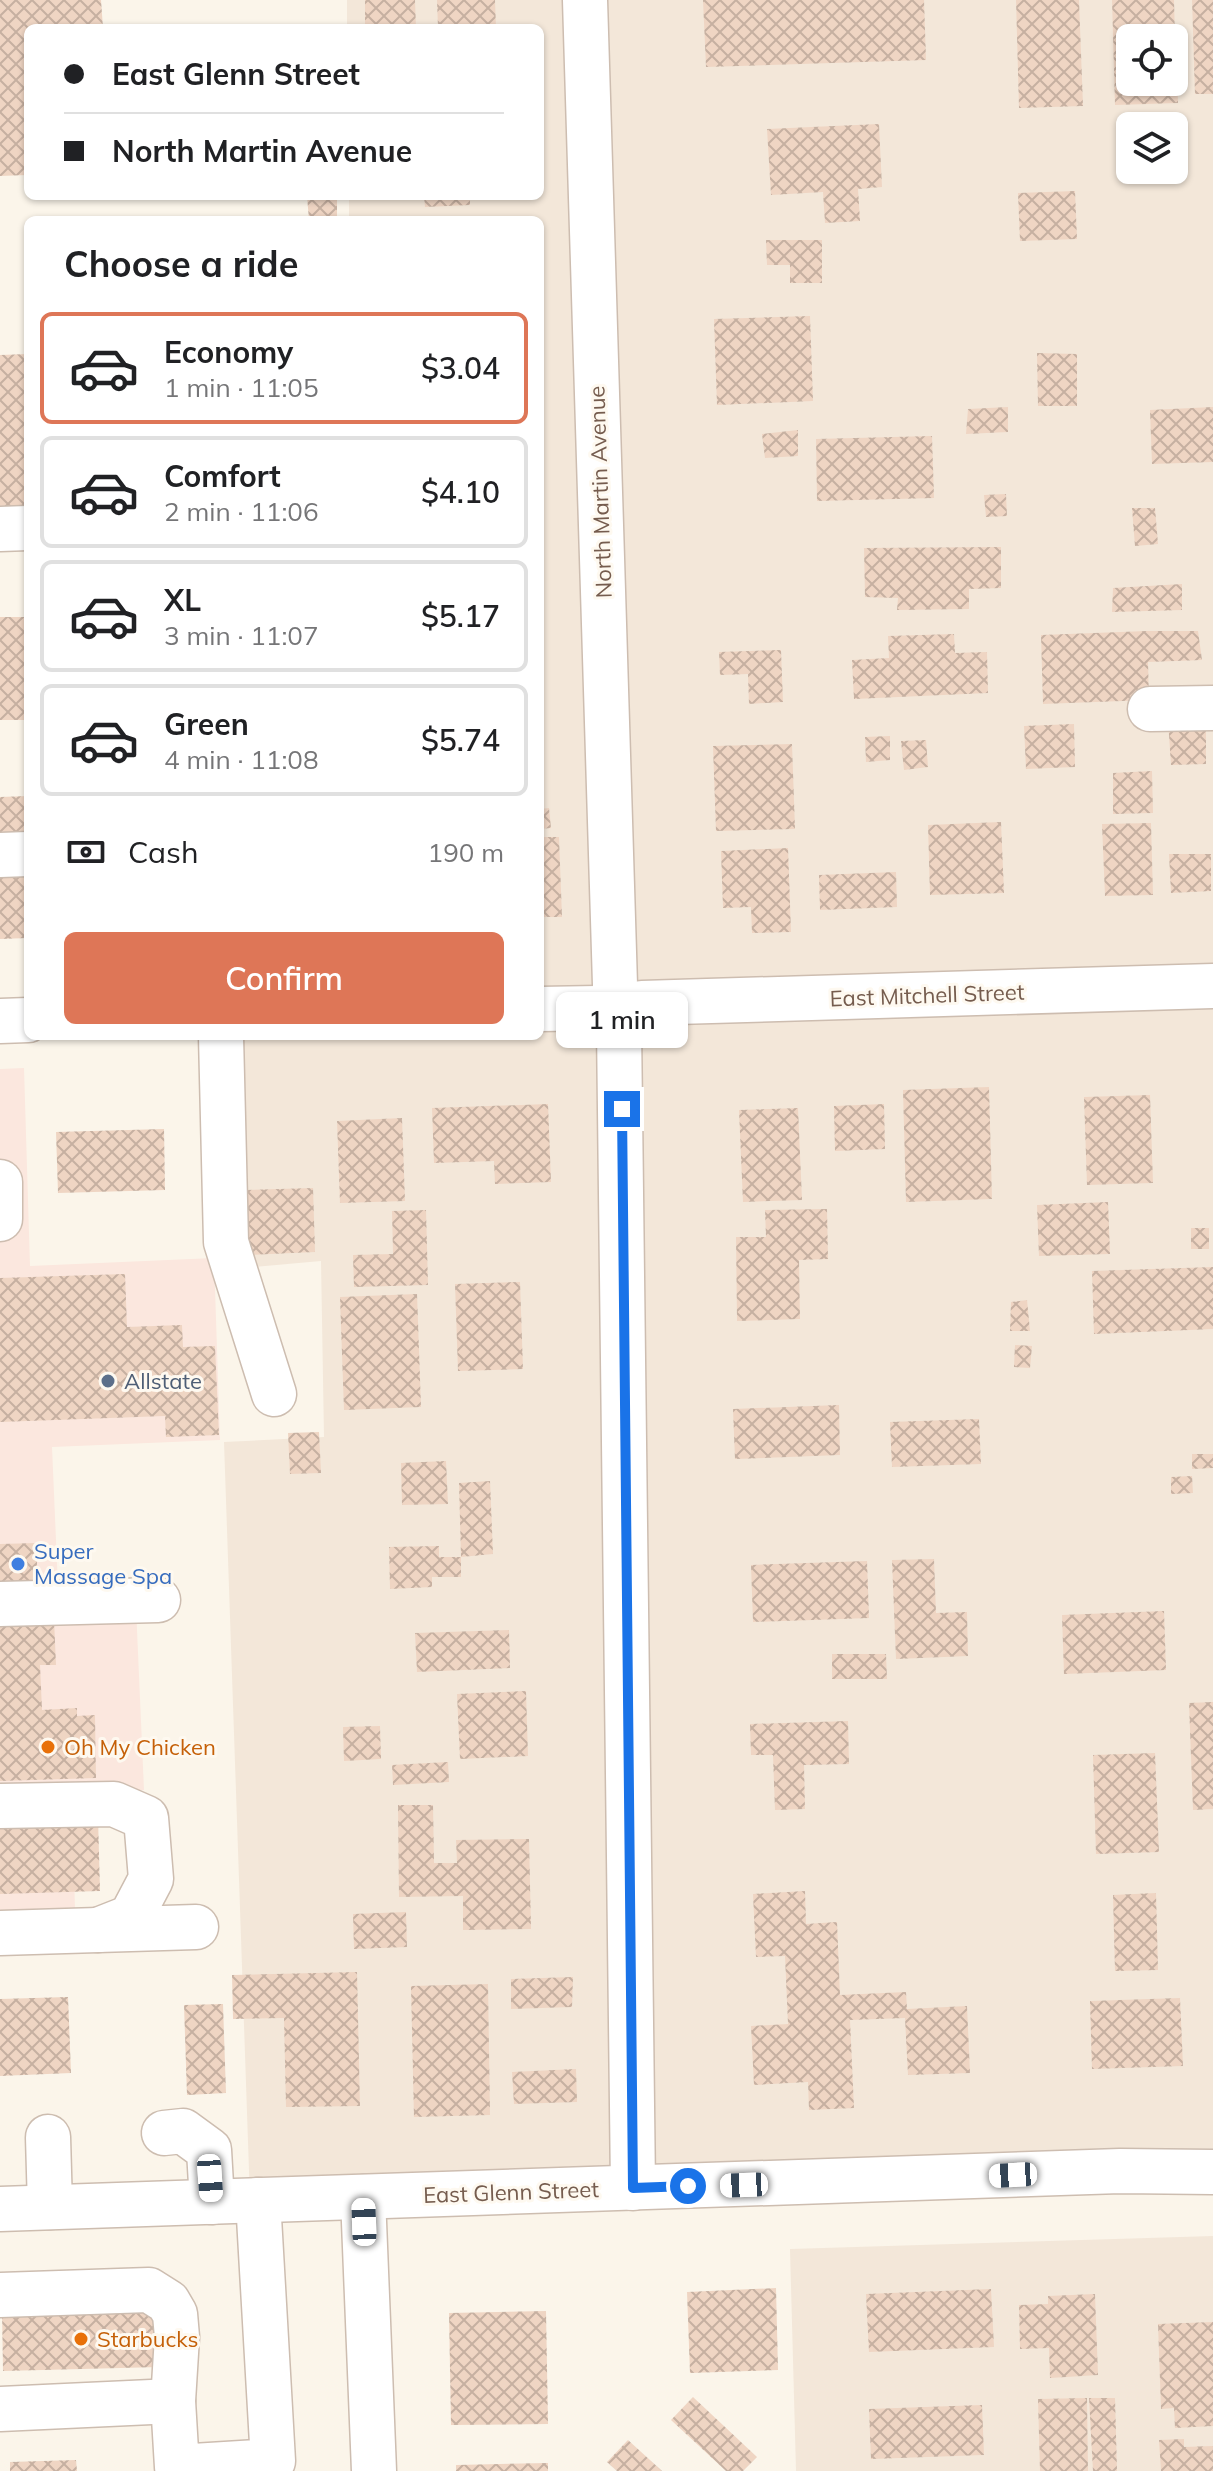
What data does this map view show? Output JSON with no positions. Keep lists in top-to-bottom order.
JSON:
{
  "streets": {
    "street": ["North Martin Avenue", "East Mitchell Street", "East Glenn Street"]
  },
  "crossings": [
    ["North Martin Avenue", "East Mitchell Street"],
    ["North Martin Avenue", "East Glenn Street"]
  ],
  "places": [
    "Allstate",
    "Super Massage Spa",
    "Oh My Chicken",
    "Starbucks"
  ],
  "page": {
    "banner": ["East Glenn Street", "North Martin Avenue"],
    "heading": "Choose a ride",
    "list": [
      {
        "name": "Economy",
        "note": "1 min · 11:05",
        "value": "$3.04"
      },
      {
        "name": "Comfort",
        "note": "2 min · 11:06",
        "value": "$4.10"
      },
      {
        "name": "XL",
        "note": "3 min · 11:07",
        "value": "$5.17"
      },
      {
        "name": "Green",
        "note": "4 min · 11:08",
        "value": "$5.74"
      }
    ],
    "pay": ["Cash", "190 m"],
    "buttons": "Confirm",
    "bubble": "1 min"
  }
}
